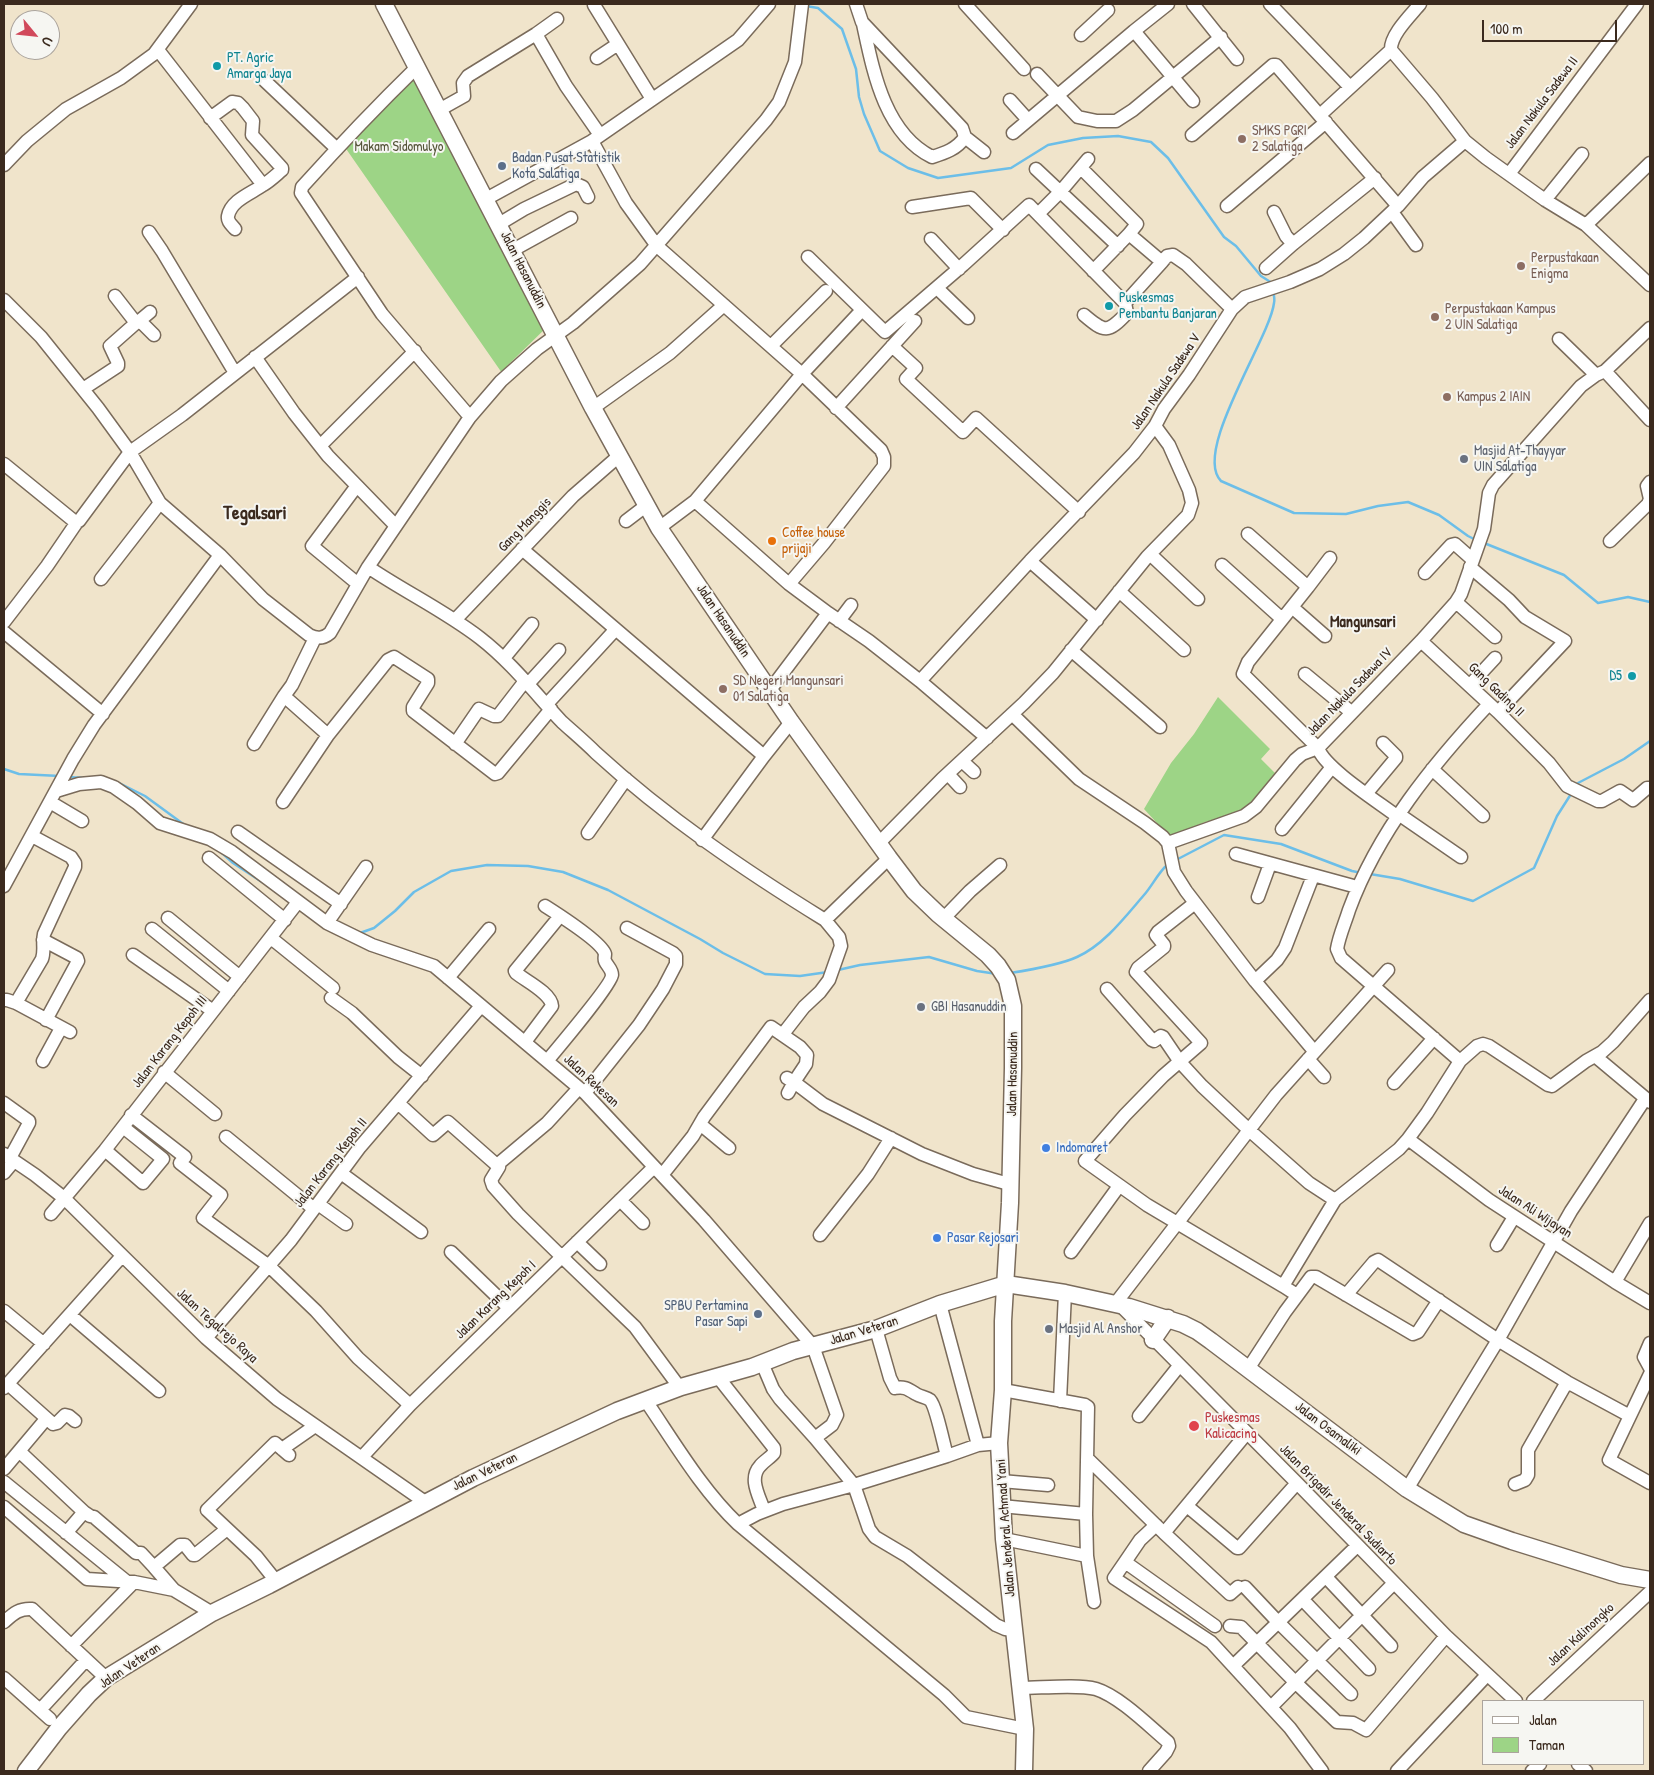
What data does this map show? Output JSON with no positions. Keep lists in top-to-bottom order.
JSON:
{
  "streets": {
    "main road": [
      "Jalan Hasanuddin",
      "Jalan Veteran",
      "Jalan Osamaliki",
      "Jalan Jenderal Achmad Yani"
    ],
    "street": [
      "Jalan Nakula Sadewa II",
      "Jalan Nakula Sadewa V",
      "Gang Manggis",
      "Gang Gading II",
      "Jalan Nakula Sadewa IV",
      "Jalan Karang Kepoh III",
      "Jalan Rekesan",
      "Jalan Karang Kepoh II",
      "Jalan Ali Wijayan",
      "Jalan Karang Kepoh I",
      "Jalan Tegalrejo Raya",
      "Jalan Brigadir Jenderal Sudiarto",
      "Jalan Kalinongko"
    ]
  },
  "crossings": [
    ["Jalan Hasanuddin", "Gang Manggis"],
    ["Jalan Hasanuddin", "Jalan Veteran"],
    ["Jalan Hasanuddin", "Jalan Osamaliki"],
    ["Jalan Hasanuddin", "Jalan Jenderal Achmad Yani"],
    ["Gang Gading II", "Jalan Nakula Sadewa IV"],
    ["Jalan Karang Kepoh III", "Jalan Rekesan"],
    ["Jalan Karang Kepoh III", "Jalan Tegalrejo Raya"],
    ["Jalan Rekesan", "Jalan Karang Kepoh II"],
    ["Jalan Rekesan", "Jalan Karang Kepoh I"],
    ["Jalan Rekesan", "Jalan Veteran"],
    ["Jalan Karang Kepoh II", "Jalan Tegalrejo Raya"],
    ["Jalan Karang Kepoh I", "Jalan Tegalrejo Raya"],
    ["Jalan Tegalrejo Raya", "Jalan Veteran"],
    ["Jalan Veteran", "Jalan Osamaliki"],
    ["Jalan Veteran", "Jalan Jenderal Achmad Yani"],
    ["Jalan Osamaliki", "Jalan Brigadir Jenderal Sudiarto"],
    ["Jalan Osamaliki", "Jalan Jenderal Achmad Yani"]
  ],
  "districts": ["Tegalsari", "Mangunsari"],
  "parks": ["Makam Sidomulyo"],
  "places": [
    "PT. Agric Amarga Jaya",
    "SMKS PGRI 2 Salatiga",
    "Badan Pusat Statistik Kota Salatiga",
    "Perpustakaan Enigma",
    "Puskesmas Pembantu Banjaran",
    "Perpustakaan Kampus 2 UIN Salatiga",
    "Kampus 2 IAIN",
    "Masjid At-Thayyar UIN Salatiga",
    "Coffee house prijaji",
    "D5",
    "SD Negeri Mangunsari 01 Salatiga",
    "GBI Hasanuddin",
    "Indomaret",
    "Pasar Rejosari",
    "SPBU Pertamina Pasar Sapi",
    "Masjid Al Anshor",
    "Puskesmas Kalicacing"
  ],
  "legend": ["Jalan", "Taman"],
  "scale_bar": "100 m",
  "north": "bottom right"
}
